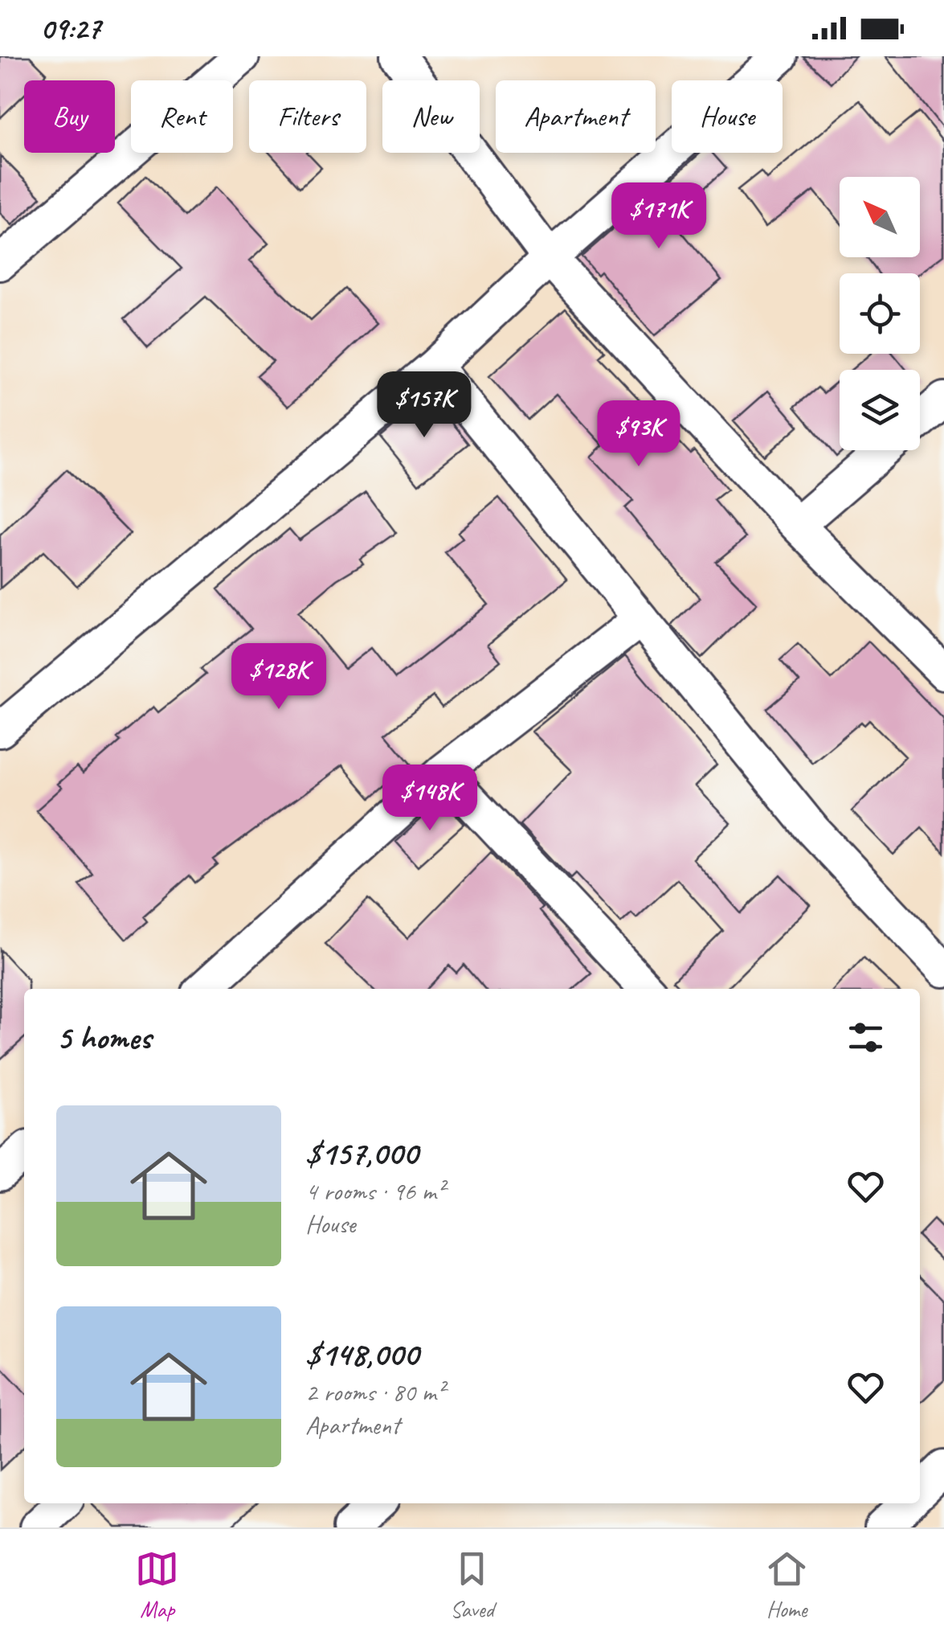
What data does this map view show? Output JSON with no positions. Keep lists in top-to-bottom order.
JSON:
{
  "north": "top left",
  "page": {
    "status": "09:27",
    "chip": [
      "Buy",
      "Rent",
      "Filters",
      "New",
      "Apartment",
      "House"
    ],
    "price": [
      "$171K",
      "$157K",
      "$93K",
      "$128K",
      "$148K"
    ],
    "heading": "5 homes",
    "list": [
      {
        "name": "$157,000",
        "note": "4 rooms · 96 m² · House"
      },
      {
        "name": "$148,000",
        "note": "2 rooms · 80 m² · Apartment"
      }
    ],
    "tabs": ["Map", "Saved", "Home"]
  }
}
